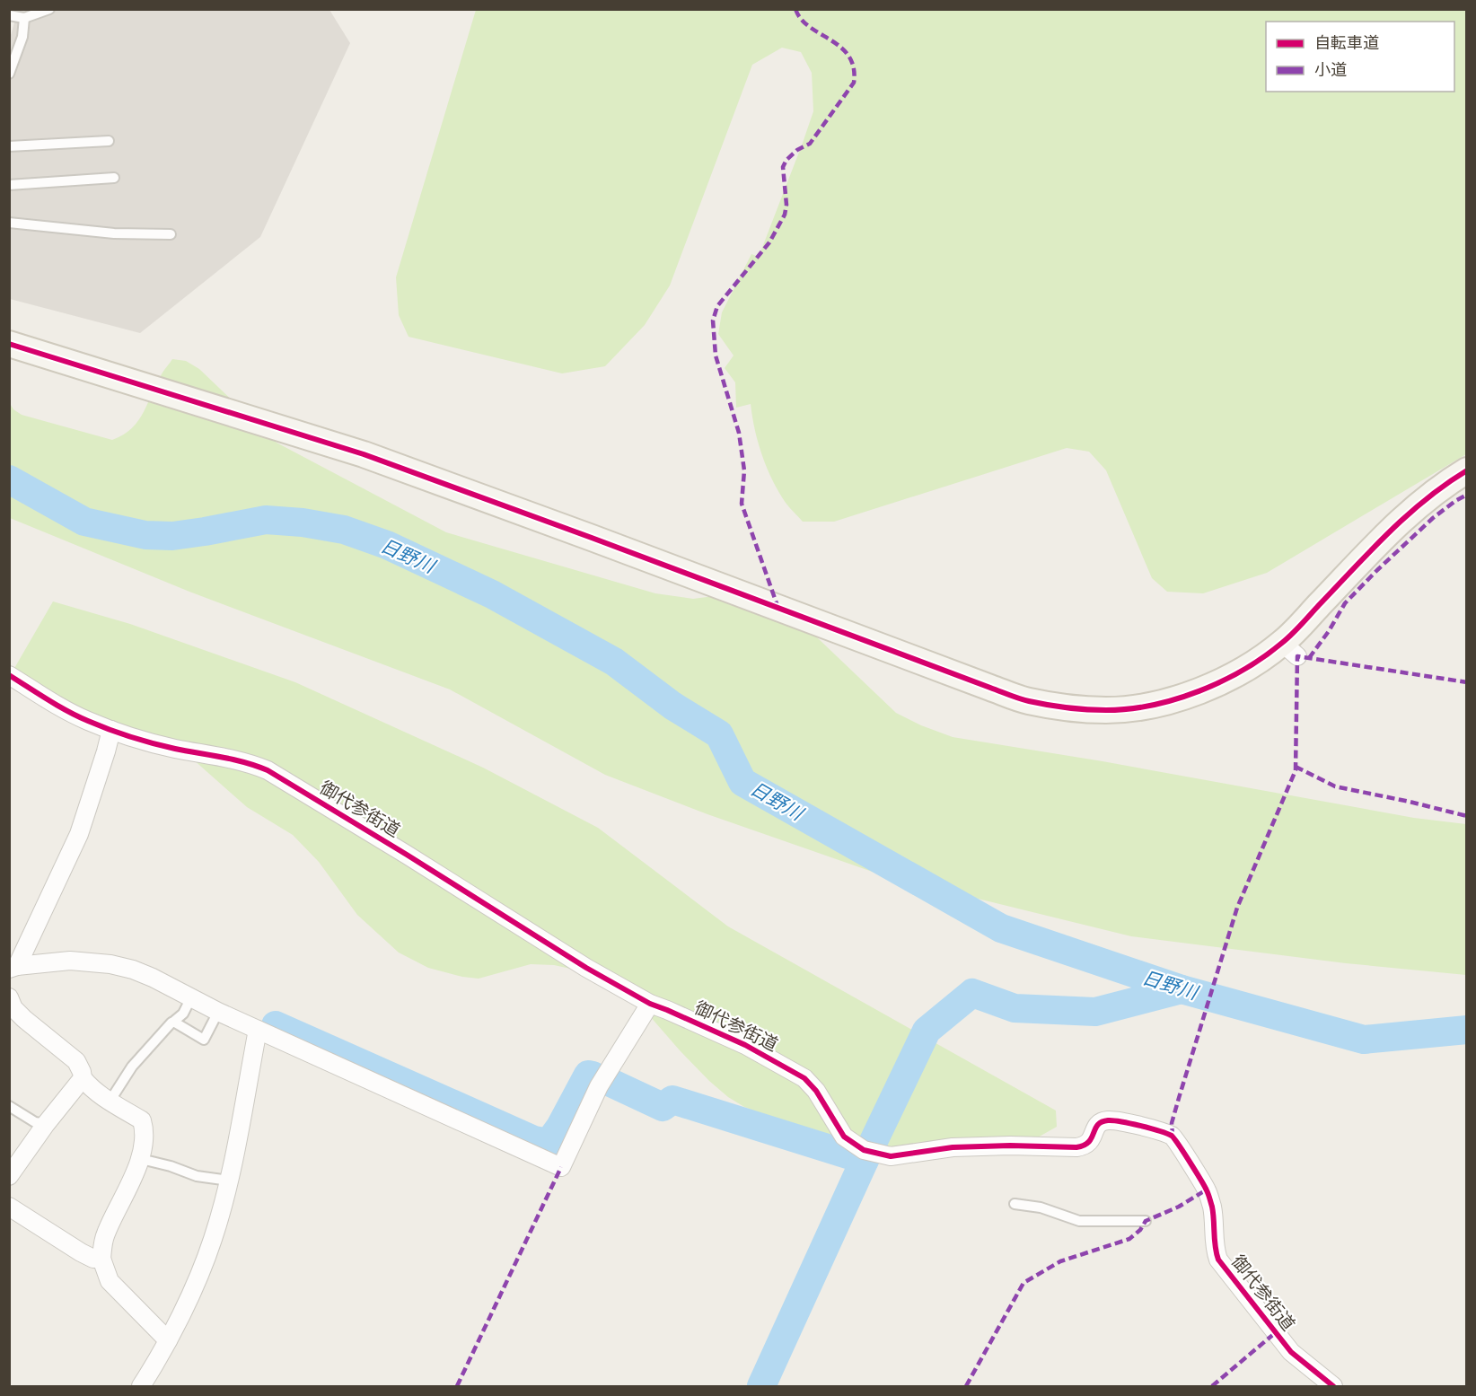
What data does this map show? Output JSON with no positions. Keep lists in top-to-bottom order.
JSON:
{
  "streets": {
    "street": ["御代参街道"]
  },
  "water": ["日野川"],
  "legend": ["自転車道", "小道"]
}
